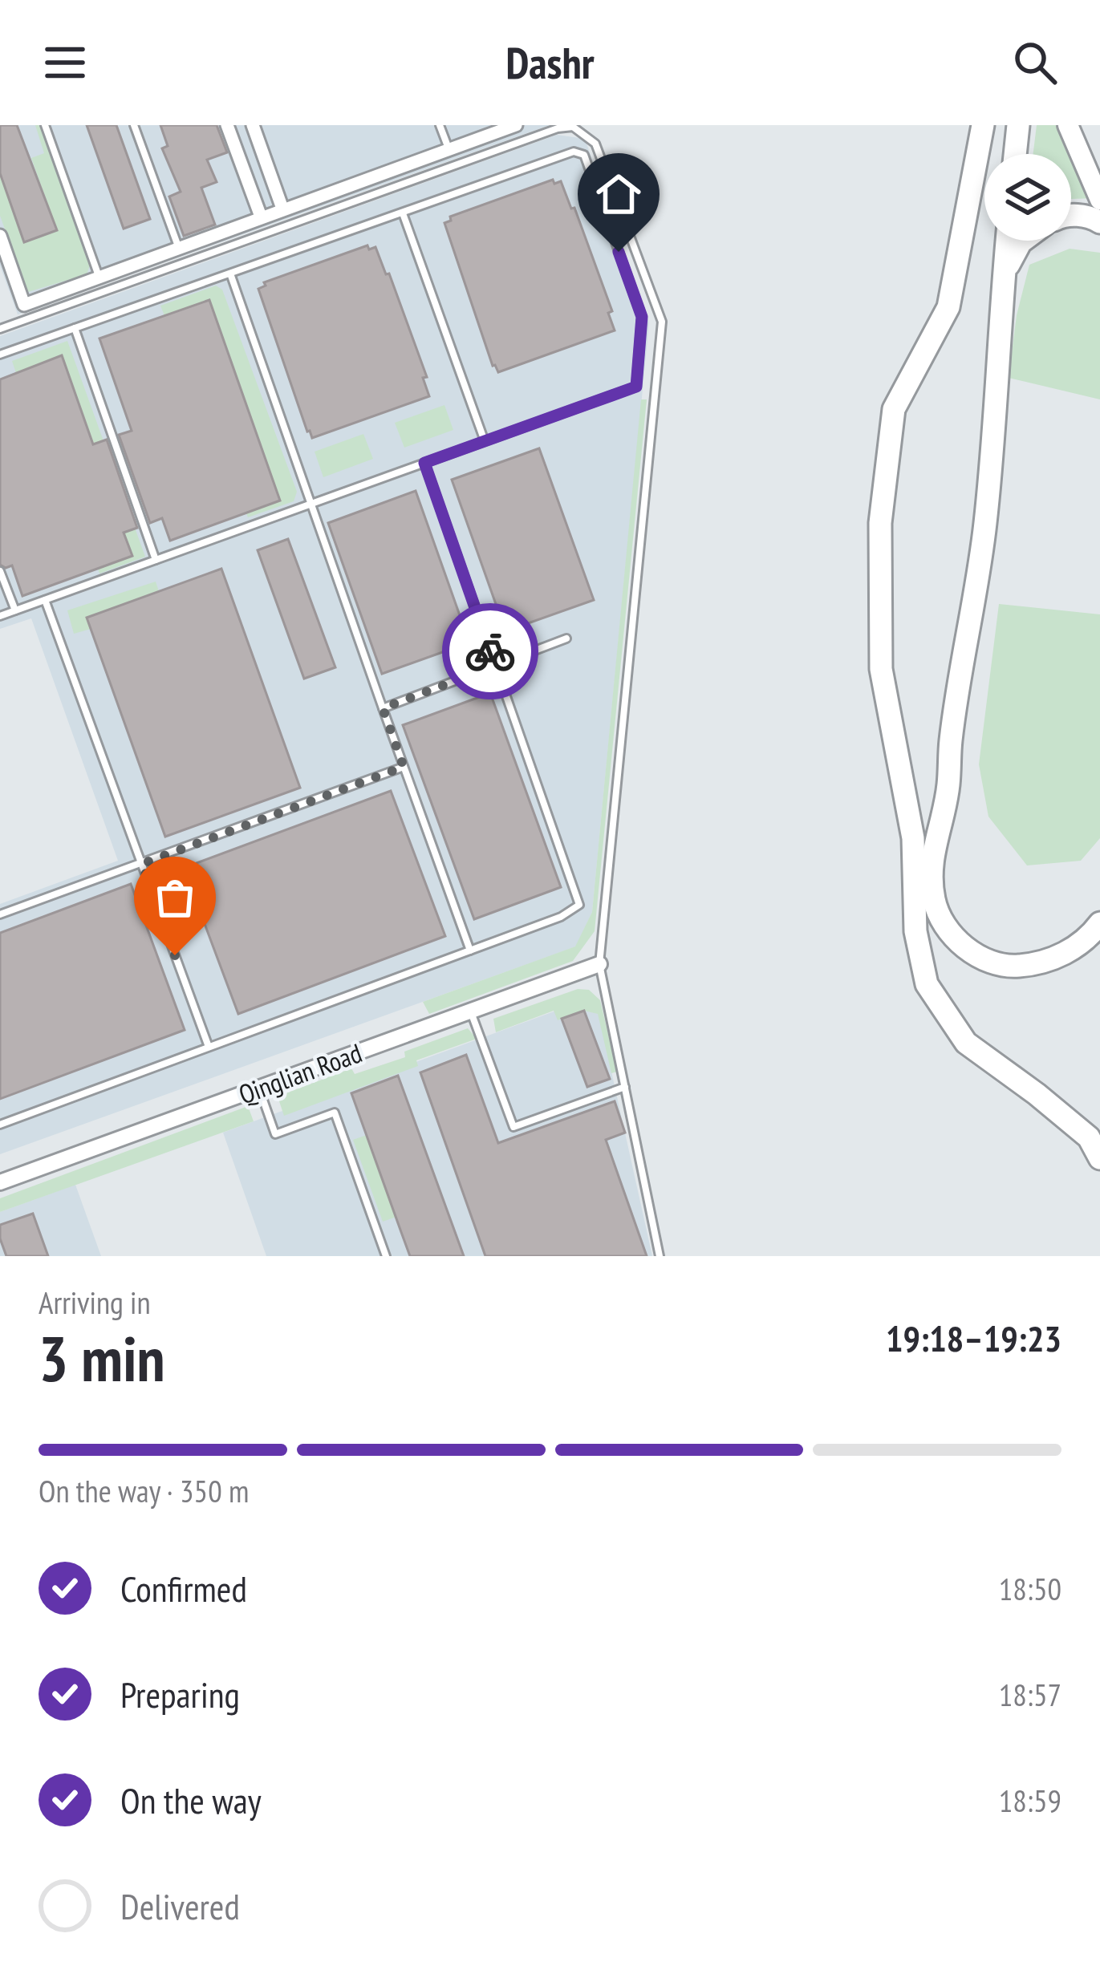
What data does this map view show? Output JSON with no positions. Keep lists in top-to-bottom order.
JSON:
{
  "streets": {
    "street": ["Qinglian Road"]
  },
  "page": {
    "header": "Dashr",
    "heading": ["3 min", "Arriving in", "19:18–19:23"],
    "bar": "On the way · 350 m",
    "list": [
      ["Confirmed", "18:50"],
      ["Preparing", "18:57"],
      ["On the way", "18:59"],
      "Delivered"
    ]
  }
}
